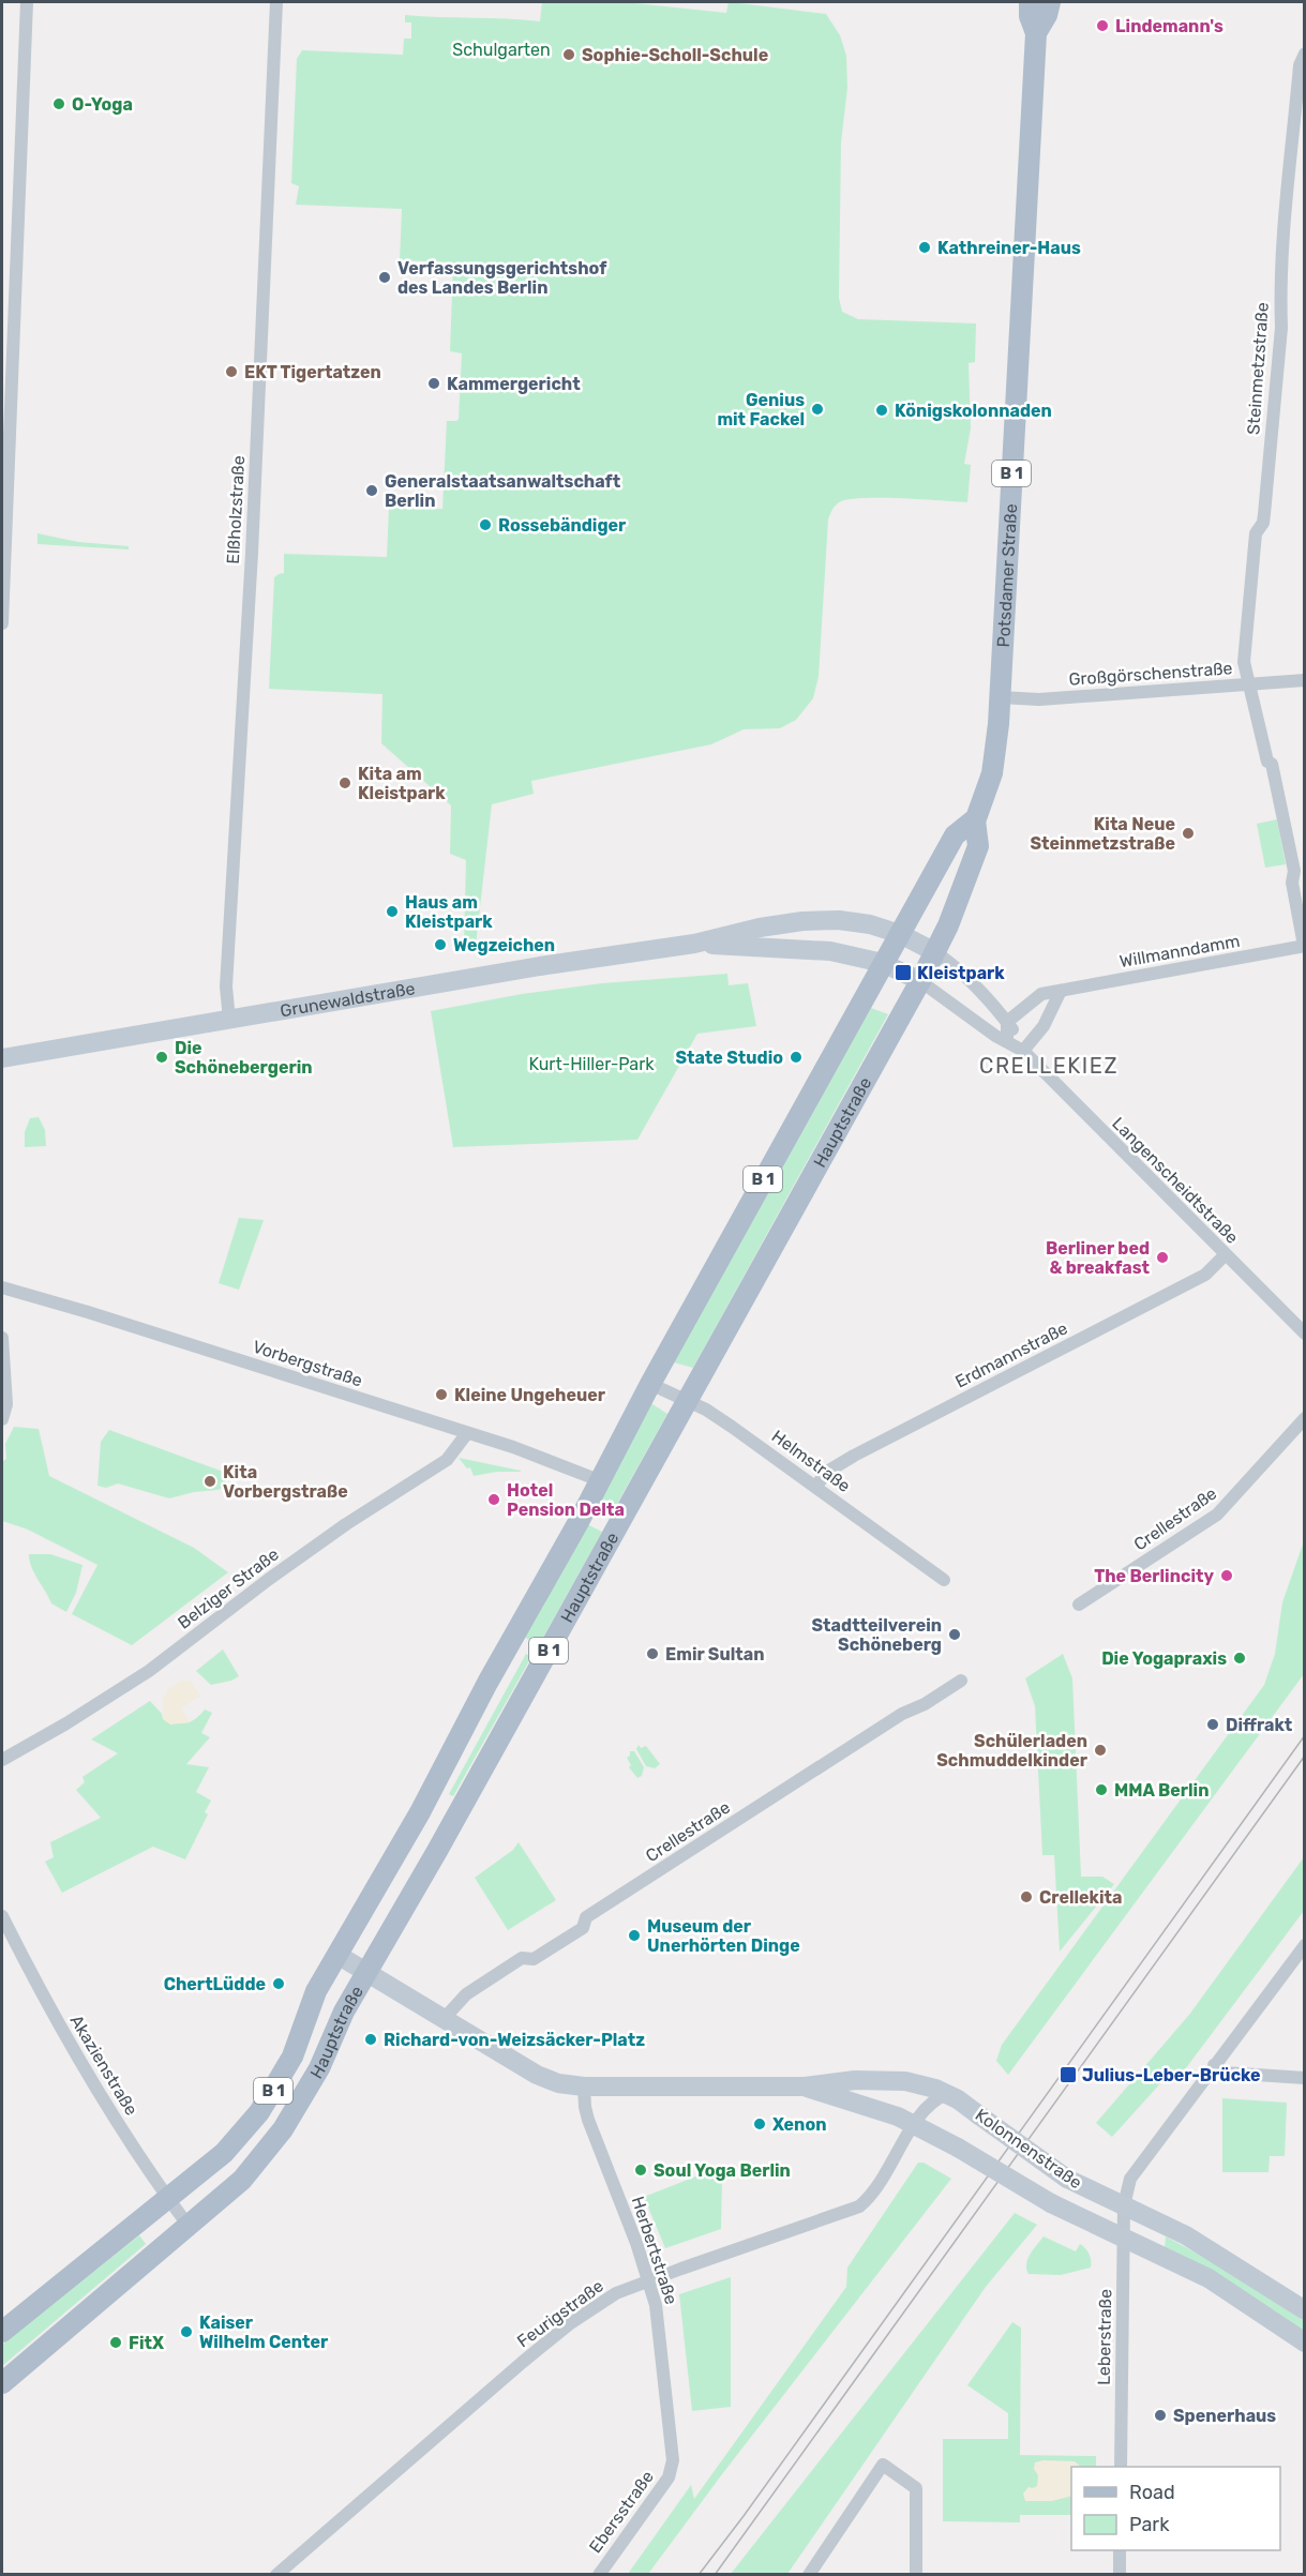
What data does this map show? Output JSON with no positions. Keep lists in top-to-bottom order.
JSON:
{
  "streets": {
    "main road": [
      "B 1",
      "Potsdamer Straße",
      "Grunewaldstraße",
      "Hauptstraße",
      "Kolonnenstraße"
    ],
    "street": [
      "Steinmetzstraße",
      "Elßholzstraße",
      "Großgörschenstraße",
      "Willmanndamm",
      "Langenscheidtstraße",
      "Erdmannstraße",
      "Vorbergstraße",
      "Helmstraße",
      "Crellestraße",
      "Belziger Straße",
      "Akazienstraße",
      "Herbertstraße",
      "Feurigstraße",
      "Leberstraße",
      "Ebersstraße"
    ]
  },
  "crossings": [
    ["Steinmetzstraße", "Großgörschenstraße"],
    ["Steinmetzstraße", "Willmanndamm"],
    ["B 1", "Potsdamer Straße"],
    ["B 1", "Grunewaldstraße"],
    ["B 1", "Hauptstraße"],
    ["Elßholzstraße", "Grunewaldstraße"],
    ["Potsdamer Straße", "Großgörschenstraße"],
    ["Potsdamer Straße", "Hauptstraße"],
    ["Willmanndamm", "Langenscheidtstraße"],
    ["Grunewaldstraße", "Hauptstraße"],
    ["Grunewaldstraße", "Langenscheidtstraße"],
    ["Hauptstraße", "Langenscheidtstraße"],
    ["Hauptstraße", "Vorbergstraße"],
    ["Hauptstraße", "Helmstraße"],
    ["Hauptstraße", "Akazienstraße"],
    ["Langenscheidtstraße", "Erdmannstraße"],
    ["Erdmannstraße", "Helmstraße"],
    ["Vorbergstraße", "Belziger Straße"],
    ["Crellestraße", "Kolonnenstraße"],
    ["Kolonnenstraße", "Herbertstraße"],
    ["Kolonnenstraße", "Feurigstraße"],
    ["Kolonnenstraße", "Leberstraße"],
    ["Herbertstraße", "Feurigstraße"],
    ["Herbertstraße", "Ebersstraße"]
  ],
  "districts": ["CRELLEKIEZ"],
  "parks": ["Schulgarten", "Kurt-Hiller-Park"],
  "places": {
    "other": [
      "Lindemann's",
      "Sophie-Scholl-Schule",
      "O-Yoga",
      "Kathreiner-Haus",
      "Verfassungsgerichtshof des Landes Berlin",
      "EKT Tigertatzen",
      "Kammergericht",
      "Genius mit Fackel",
      "Königskolonnaden",
      "Generalstaatsanwaltschaft Berlin",
      "Rossebändiger",
      "Kita am Kleistpark",
      "Kita Neue Steinmetzstraße",
      "Haus am Kleistpark",
      "Wegzeichen",
      "Die Schönebergerin",
      "State Studio",
      "Berliner bed & breakfast",
      "Kleine Ungeheuer",
      "Kita Vorbergstraße",
      "Hotel Pension Delta",
      "The Berlincity",
      "Stadtteilverein Schöneberg",
      "Emir Sultan",
      "Die Yogapraxis",
      "Diffrakt",
      "Schülerladen Schmuddelkinder",
      "MMA Berlin",
      "Crellekita",
      "Museum der Unerhörten Dinge",
      "ChertLüdde",
      "Richard-von-Weizsäcker-Platz",
      "Xenon",
      "Soul Yoga Berlin",
      "Kaiser Wilhelm Center",
      "FitX",
      "Spenerhaus"
    ],
    "transit": ["Kleistpark", "Julius-Leber-Brücke"]
  },
  "legend": ["Road", "Park"]
}
